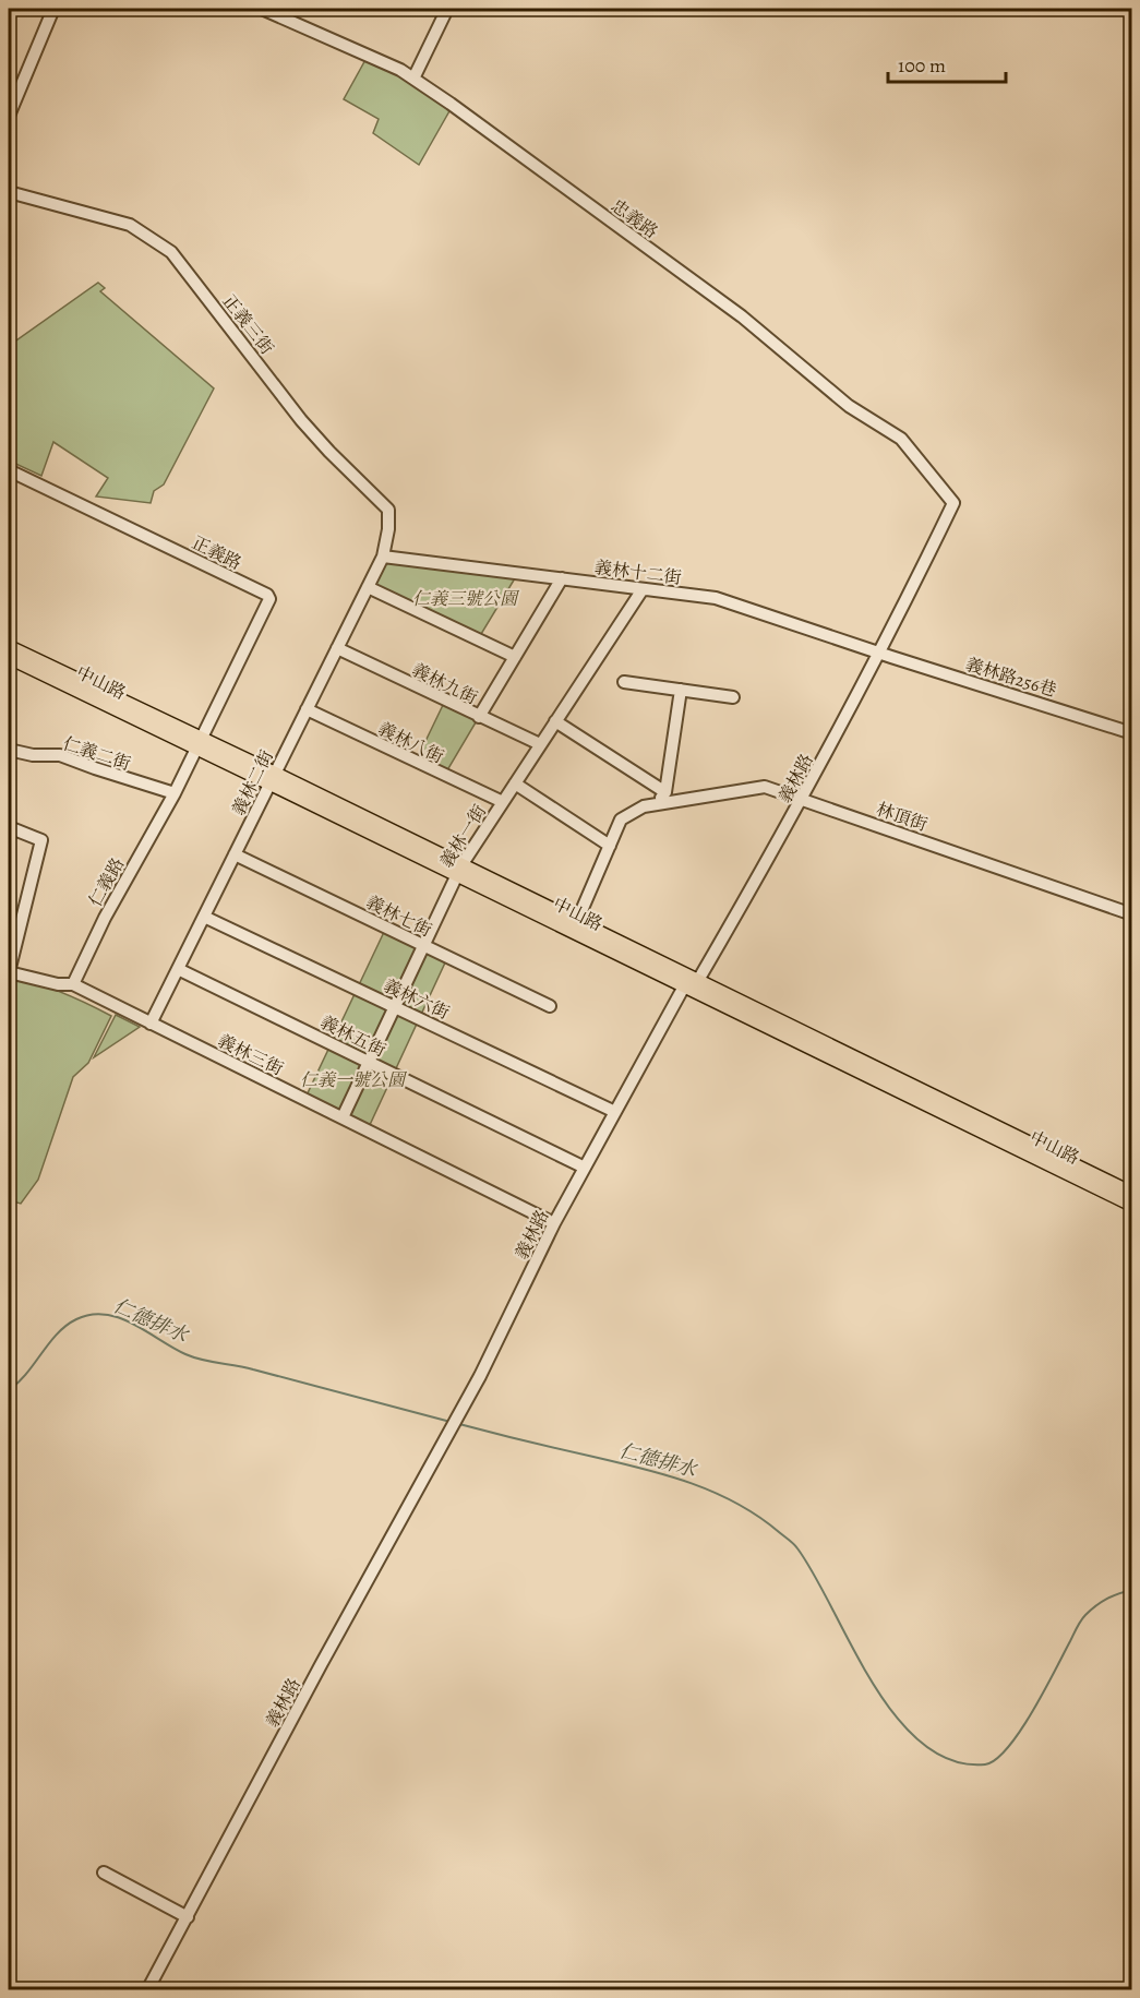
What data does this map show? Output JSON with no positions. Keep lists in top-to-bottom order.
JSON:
{
  "streets": {
    "main road": ["中山路"],
    "street": [
      "忠義路",
      "正義三街",
      "正義路",
      "義林十二街",
      "義林路256巷",
      "義林九街",
      "義林八街",
      "仁義二街",
      "義林路",
      "義林二街",
      "林頂街",
      "義林一街",
      "仁義路",
      "義林七街",
      "義林六街",
      "義林五街",
      "義林三街"
    ]
  },
  "crossings": [
    ["忠義路", "義林路"],
    ["正義三街", "義林十二街"],
    ["正義三街", "義林二街"],
    ["正義路", "中山路"],
    ["正義路", "仁義路"],
    ["義林十二街", "義林路256巷"],
    ["義林十二街", "義林路"],
    ["義林十二街", "義林二街"],
    ["義林十二街", "義林一街"],
    ["義林路256巷", "義林路"],
    ["中山路", "義林路"],
    ["中山路", "義林二街"],
    ["中山路", "林頂街"],
    ["中山路", "義林一街"],
    ["中山路", "仁義路"],
    ["義林九街", "義林二街"],
    ["義林九街", "義林一街"],
    ["義林八街", "義林二街"],
    ["義林八街", "義林一街"],
    ["仁義二街", "仁義路"],
    ["義林路", "林頂街"],
    ["義林路", "義林六街"],
    ["義林路", "義林五街"],
    ["義林路", "義林三街"],
    ["義林二街", "義林七街"],
    ["義林二街", "義林六街"],
    ["義林二街", "義林五街"],
    ["義林二街", "義林三街"],
    ["義林一街", "義林七街"],
    ["義林一街", "義林六街"],
    ["義林一街", "義林五街"],
    ["義林一街", "義林三街"],
    ["仁義路", "義林三街"]
  ],
  "water": ["仁德排水"],
  "parks": ["仁義三號公園", "仁義一號公園"],
  "scale_bar": "100 m"
}
